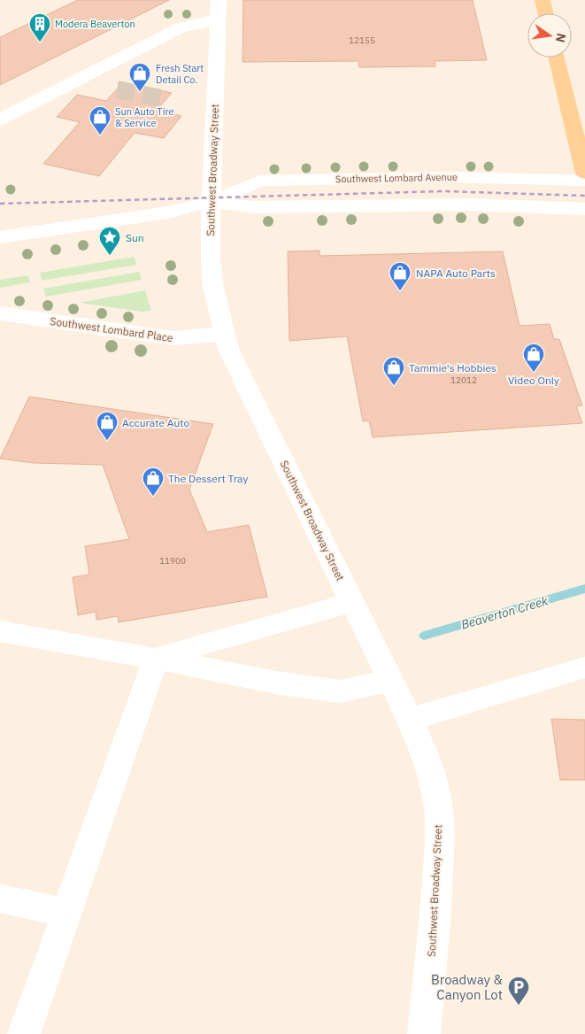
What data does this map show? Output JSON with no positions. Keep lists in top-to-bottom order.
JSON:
{
  "streets": {
    "street": ["Southwest Broadway Street", "Southwest Lombard Avenue", "Southwest Lombard Place"]
  },
  "crossings": [
    ["Southwest Broadway Street", "Southwest Lombard Avenue"],
    ["Southwest Broadway Street", "Southwest Lombard Place"]
  ],
  "water": ["Beaverton Creek"],
  "places": {
    "building": ["Modera Beaverton"],
    "shop": [
      "Fresh Start Detail Co.",
      "Sun Auto Tire & Service",
      "NAPA Auto Parts",
      "Video Only",
      "Tammie's Hobbies",
      "Accurate Auto",
      "The Dessert Tray"
    ],
    "place": ["Sun"],
    "parking": ["Broadway & Canyon Lot"]
  },
  "house_numbers": ["12155", "12012", "11900"],
  "north": "right"
}
